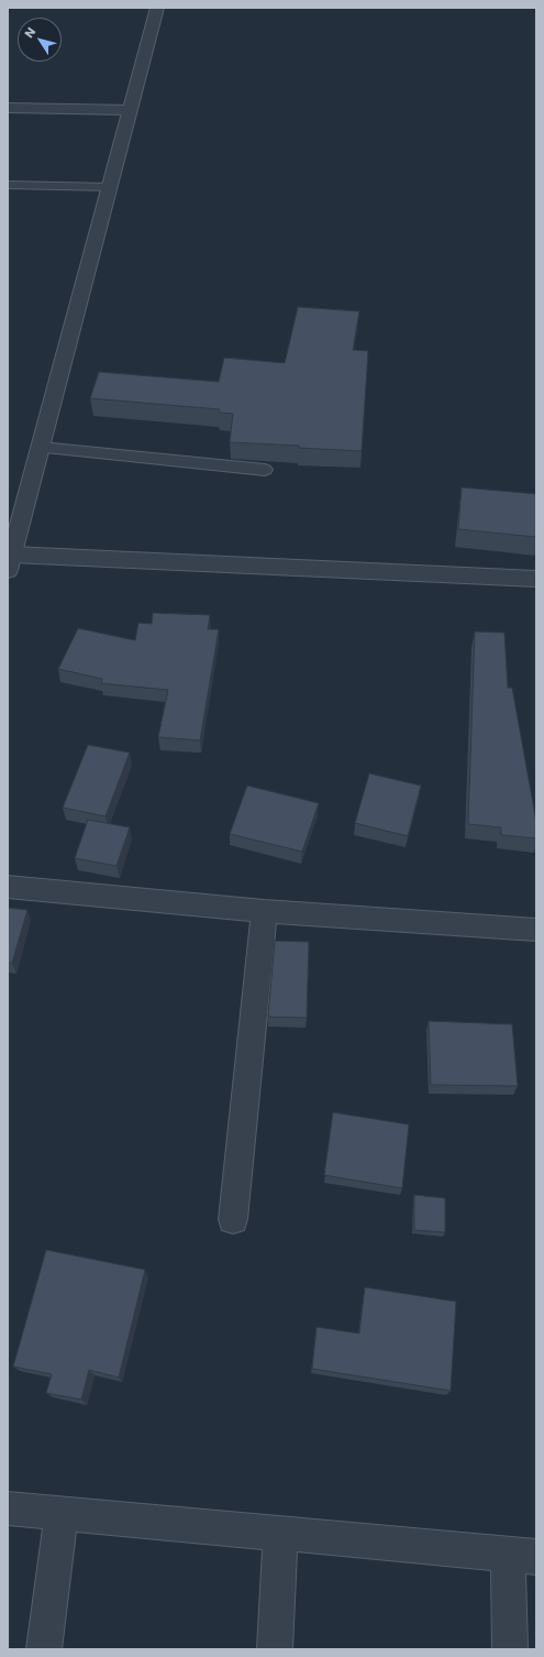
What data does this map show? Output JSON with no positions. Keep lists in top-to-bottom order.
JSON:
{
  "north": "top left"
}
